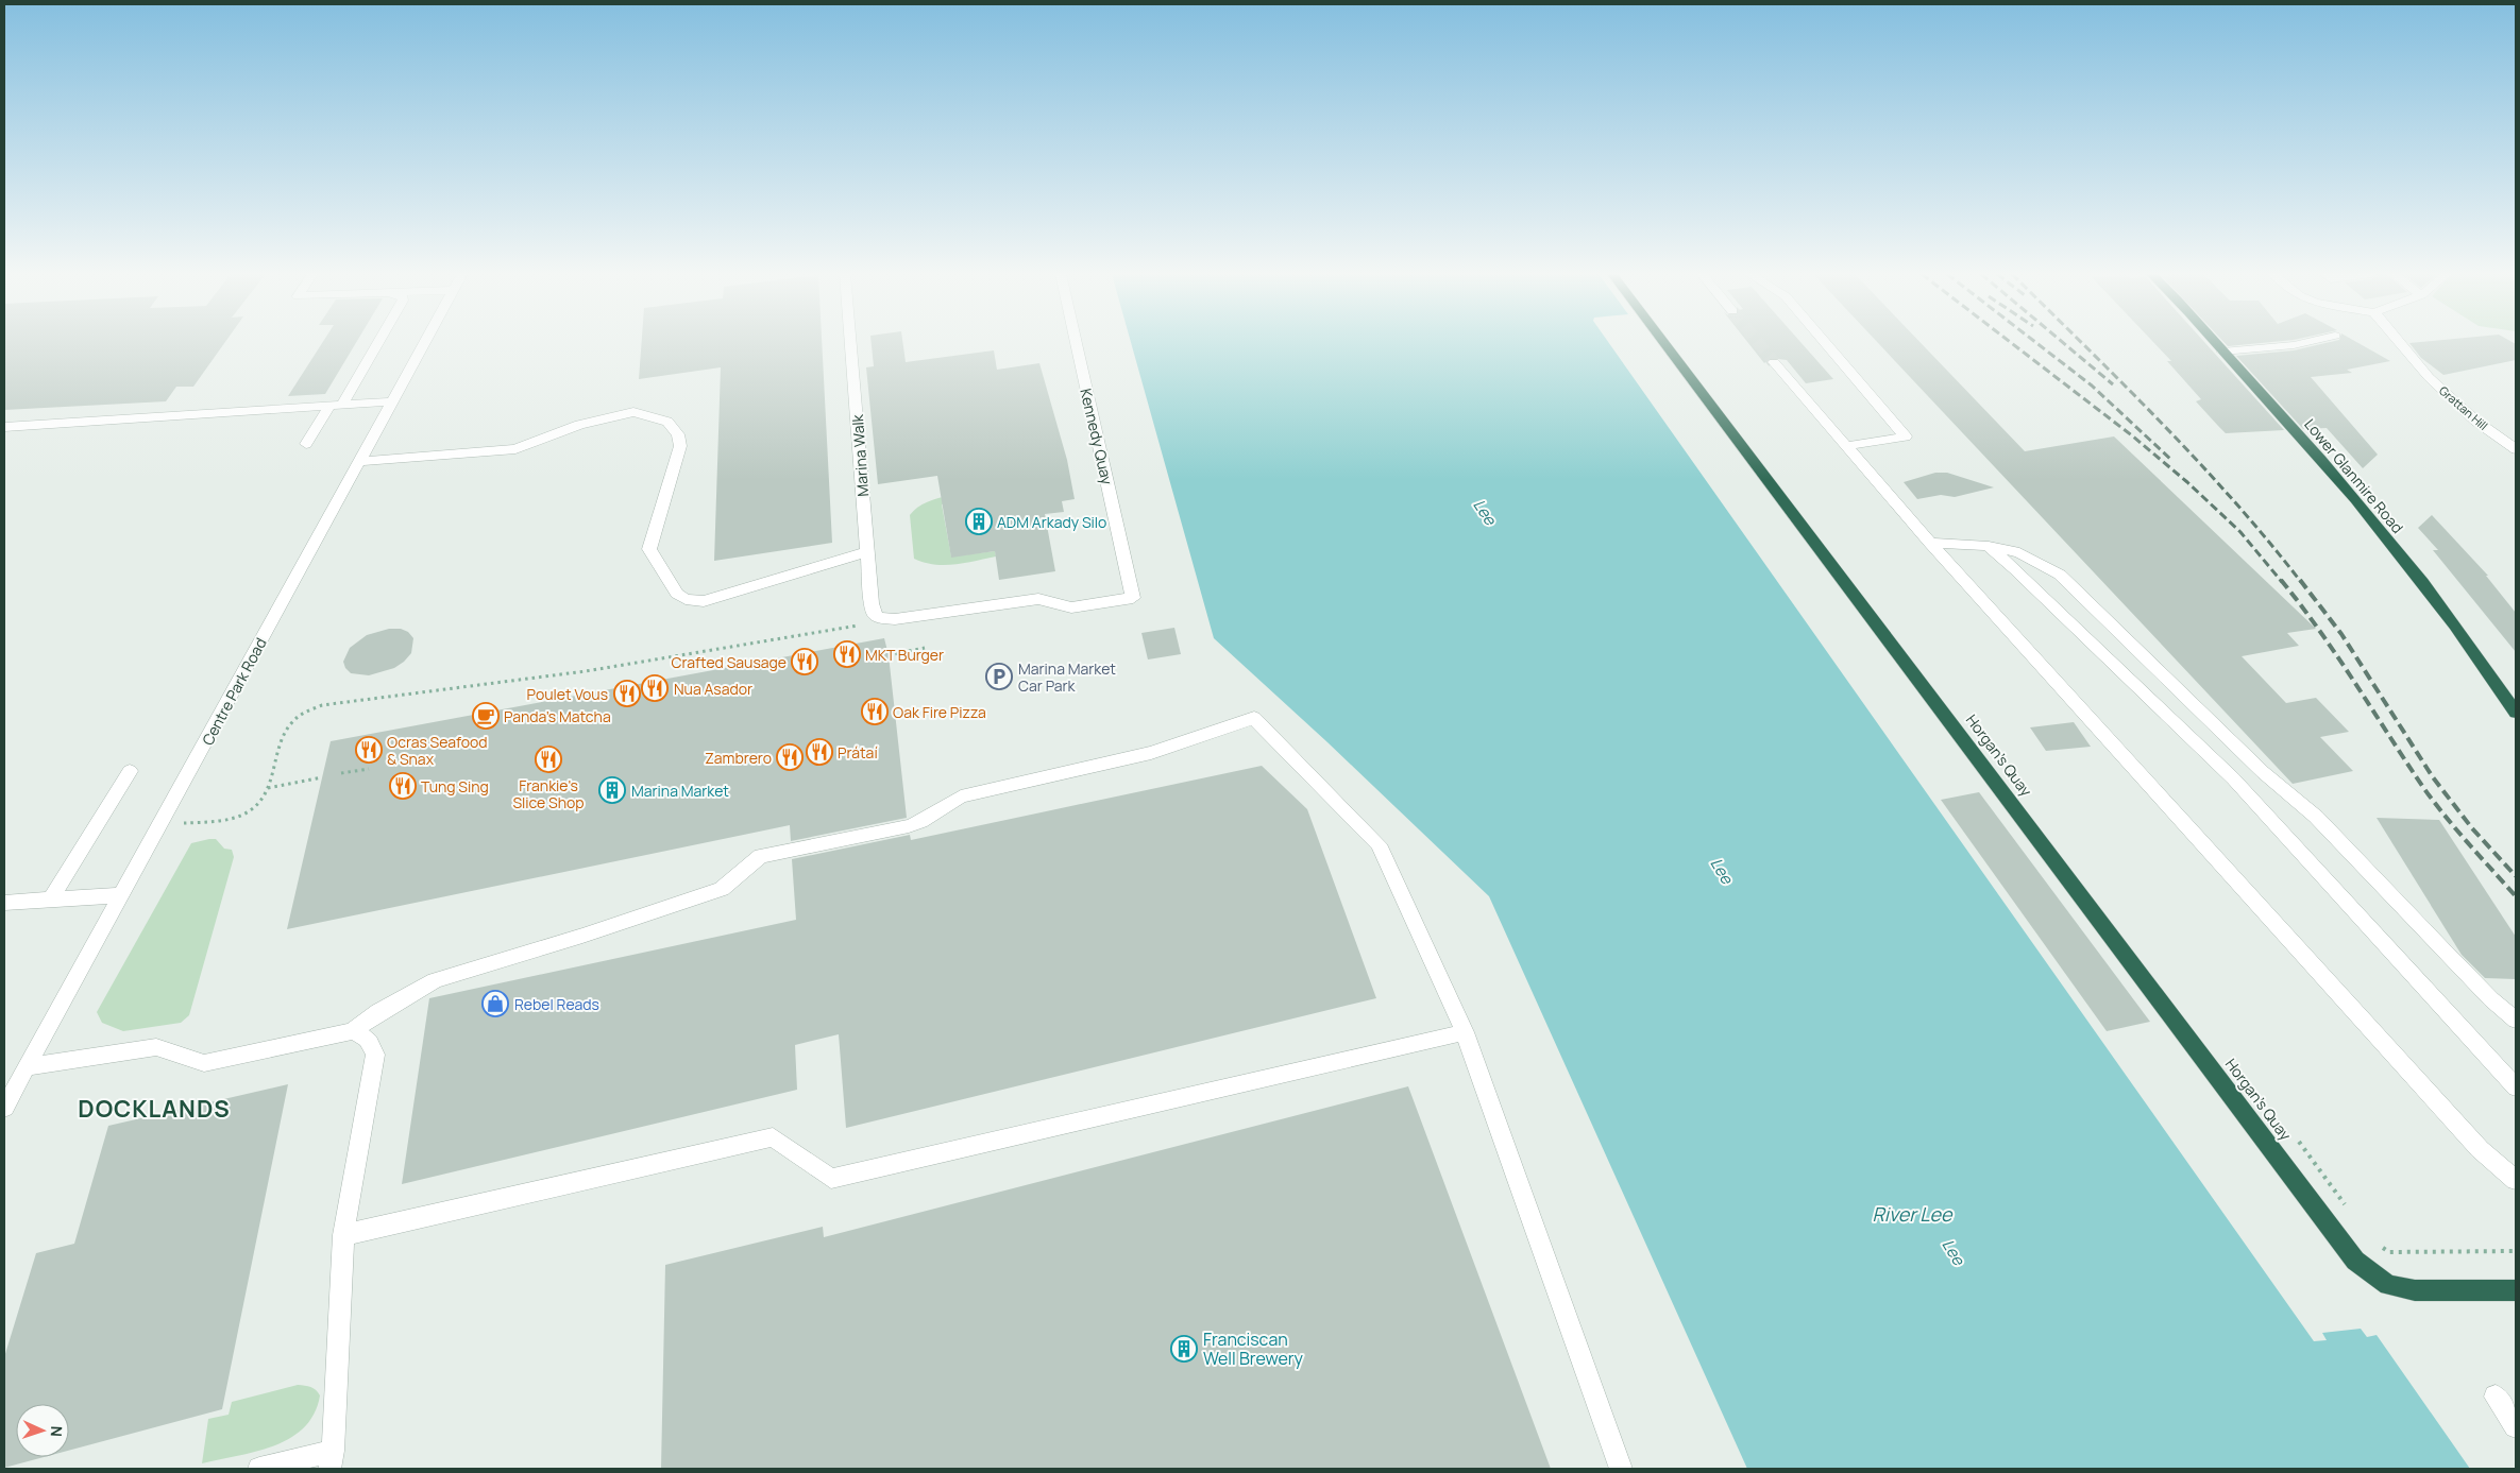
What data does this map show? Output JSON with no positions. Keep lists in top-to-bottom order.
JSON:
{
  "streets": {
    "highway": ["Lower Glanmire Road", "Horgan's Quay"],
    "street": [
      "Grattan Hill",
      "Kennedy Quay",
      "Marina Walk",
      "Centre Park Road"
    ]
  },
  "crossings": [
    ["Kennedy Quay", "Marina Walk"]
  ],
  "districts": ["DOCKLANDS"],
  "water": ["Lee", "River Lee"],
  "places": {
    "building": ["ADM Arkady Silo", "Marina Market", "Franciscan Well Brewery"],
    "restaurant": [
      "MKT Burger",
      "Crafted Sausage",
      "Nua Asador",
      "Poulet Vous",
      "Oak Fire Pizza",
      "Ocras Seafood & Snax",
      "Prátaí",
      "Zambrero",
      "Frankie's Slice Shop",
      "Tung Sing"
    ],
    "parking": ["Marina Market Car Park"],
    "cafe": ["Panda's Matcha"],
    "shop": ["Rebel Reads"]
  },
  "north": "right"
}
